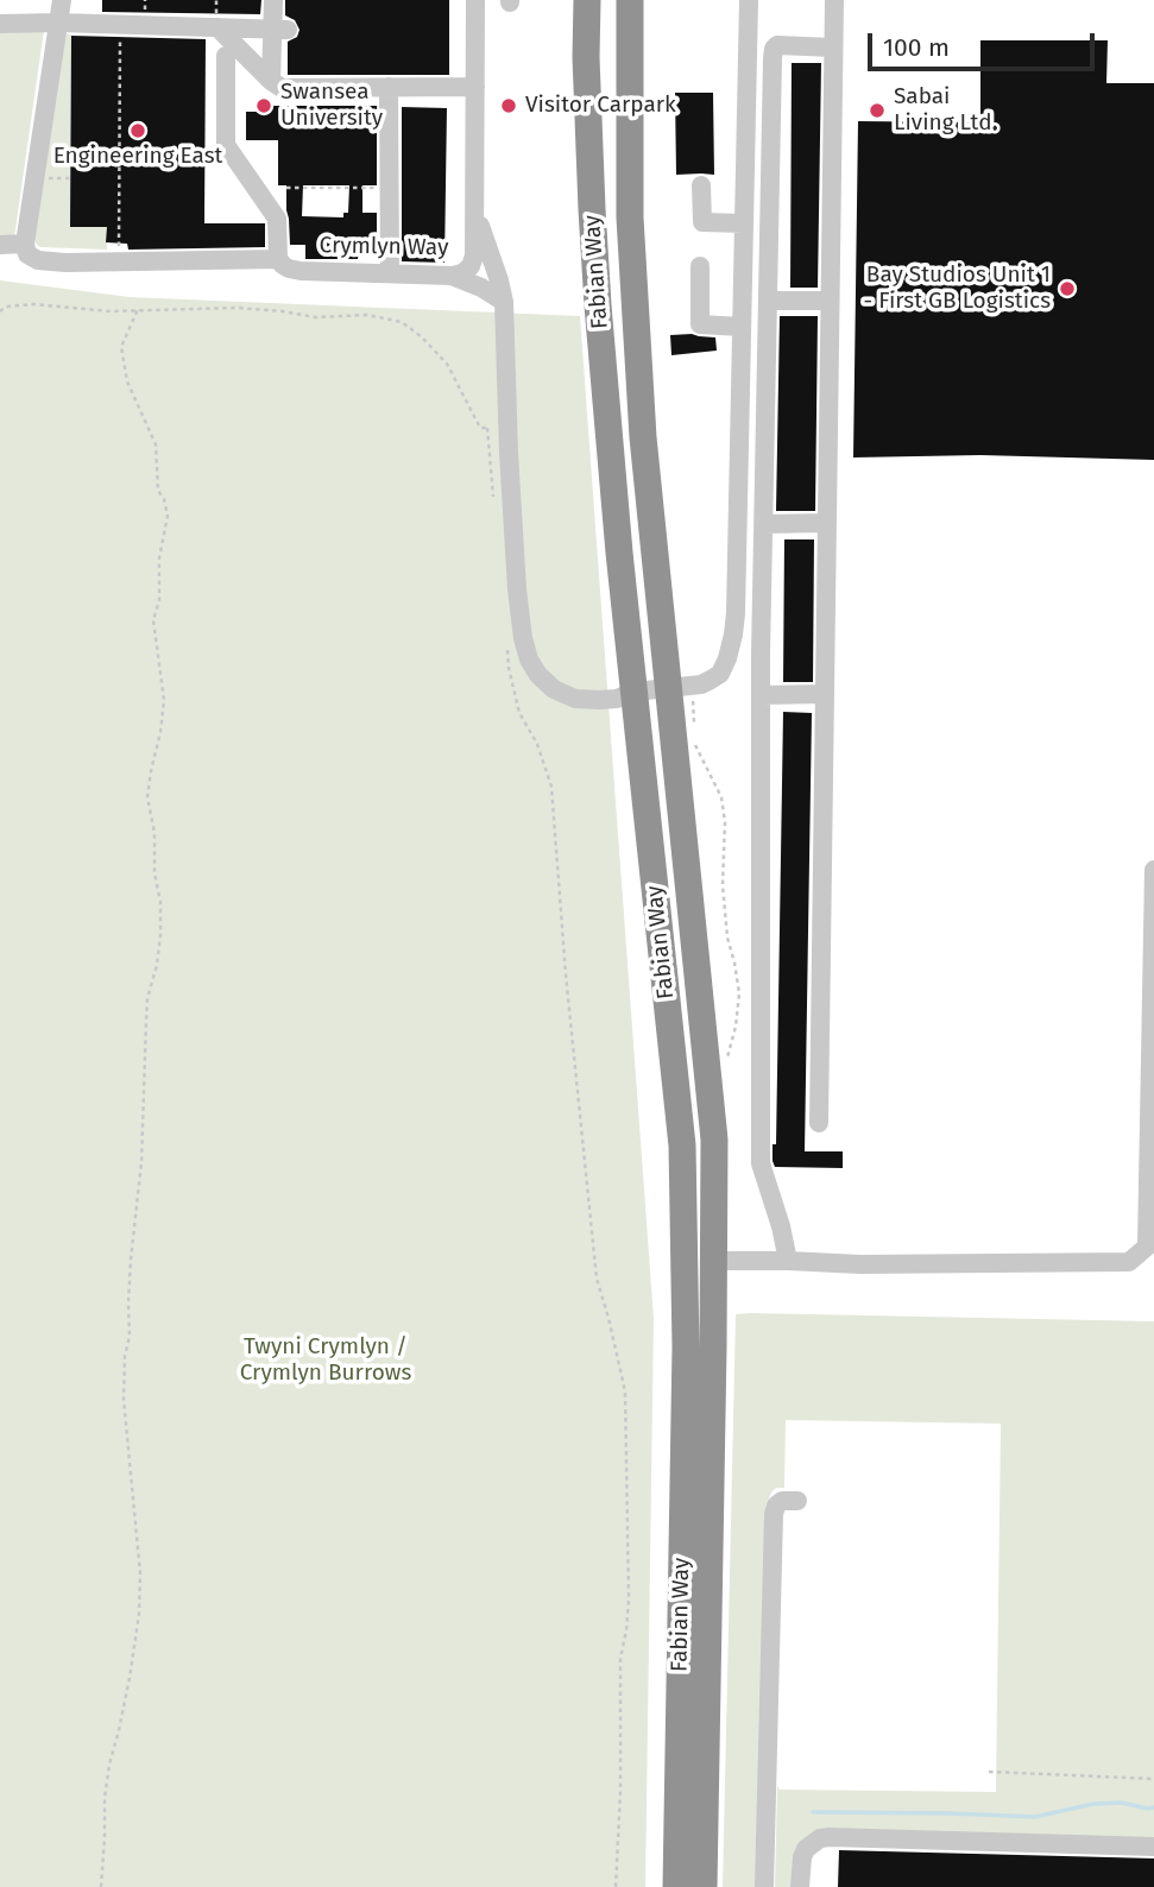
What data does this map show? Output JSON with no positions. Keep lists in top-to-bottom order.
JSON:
{
  "streets": {
    "highway": ["Fabian Way"],
    "street": ["Crymlyn Way"]
  },
  "parks": ["Twyni Crymlyn / Crymlyn Burrows"],
  "places": [
    "Swansea University",
    "Visitor Carpark",
    "Sabai Living Ltd.",
    "Engineering East",
    "Bay Studios Unit 1 - First GB Logistics"
  ],
  "scale_bar": "100 m"
}
